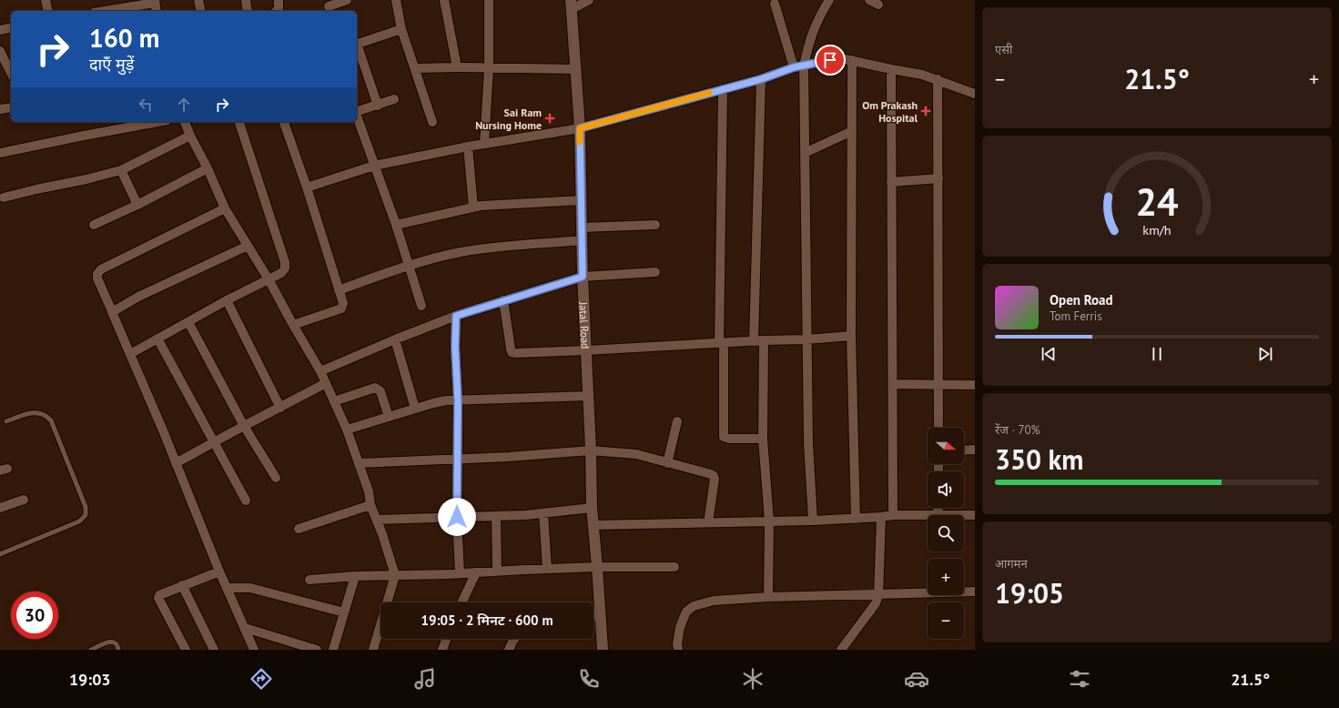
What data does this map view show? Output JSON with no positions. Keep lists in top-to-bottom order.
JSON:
{
  "streets": {
    "main road": ["Jatal Road"]
  },
  "places": {
    "health": ["Om Prakash Hospital", "Sai Ram Nursing Home"]
  },
  "north": "right",
  "page": {
    "tile": [
      "एसी",
      ["रेंज · 70%", "350 km"],
      ["आगमन", "19:05"]
    ],
    "turn": ["160 m", "दाएँ मुड़ें"],
    "heat": ["−", "21.5°", "+"],
    "song": ["Open Road", "Tom Ferris"],
    "map_buttons": ["+", "−"],
    "limit": "30",
    "trip": "19:05 · 2 मिनट · 600 m",
    "tabs": ["19:03", "21.5°"],
    "gauge": ["24", "km/h"]
  }
}
